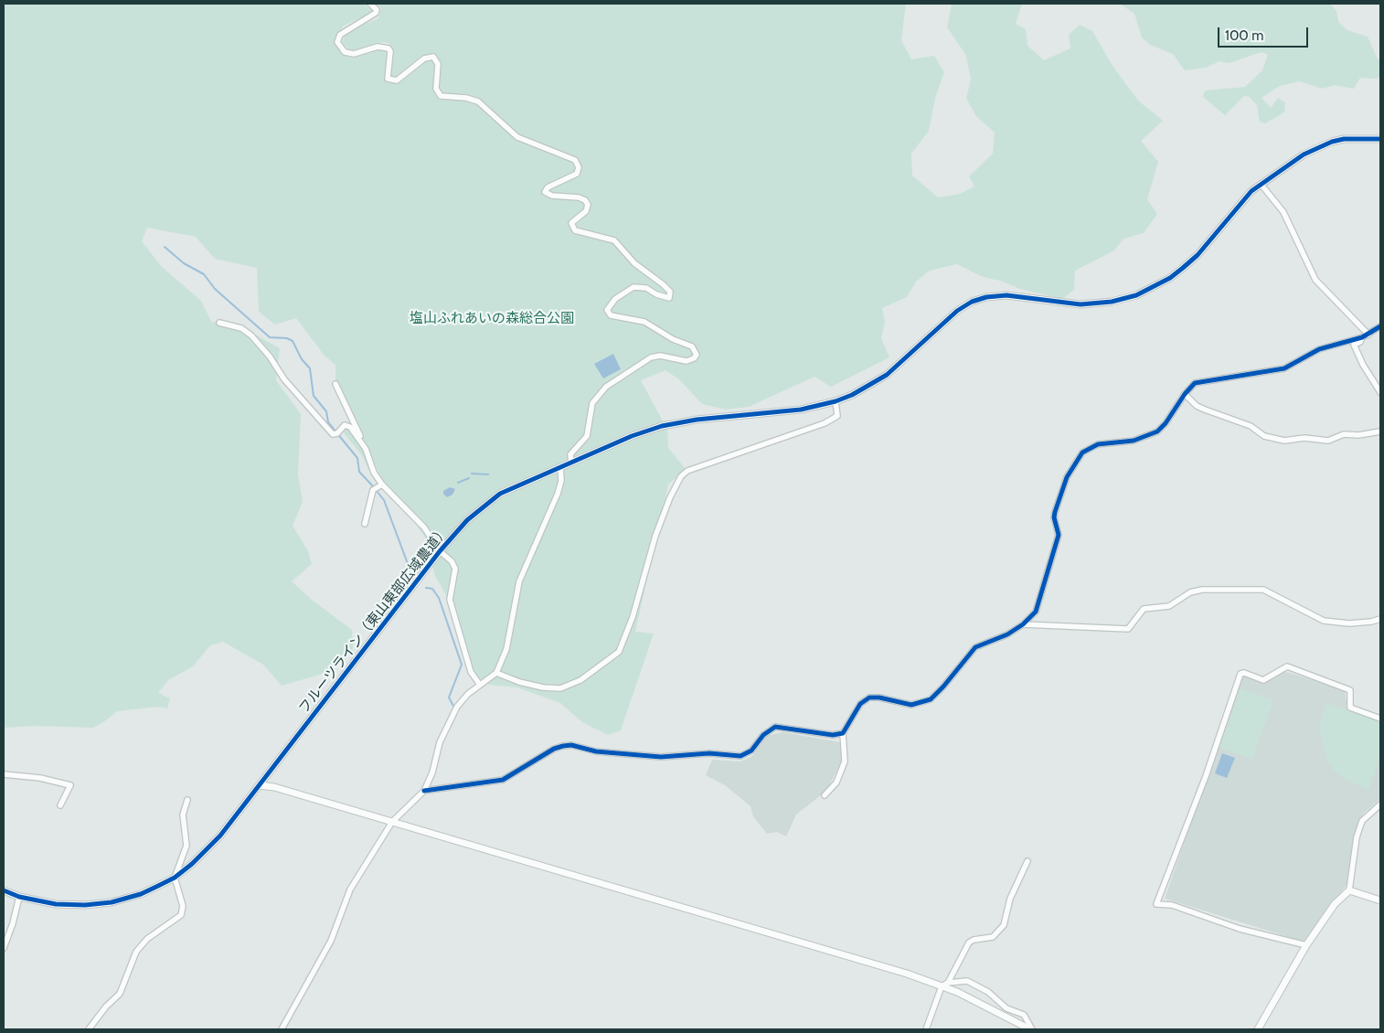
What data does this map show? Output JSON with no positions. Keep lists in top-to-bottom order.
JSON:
{
  "streets": {
    "street": ["フルーツライン（東山東部広域農道）"]
  },
  "parks": ["塩山ふれあいの森総合公園"],
  "scale_bar": "100 m"
}
